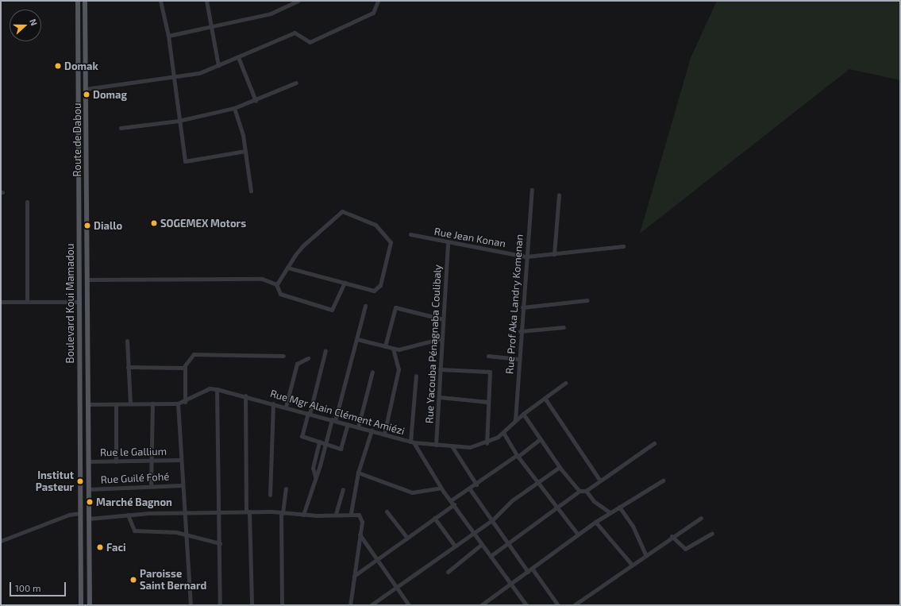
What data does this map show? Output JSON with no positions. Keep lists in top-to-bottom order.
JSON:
{
  "streets": {
    "main road": ["Route de Dabou", "Boulevard Koui Mamadou"],
    "street": [
      "Rue Jean Konan",
      "Rue Prof Aka Landry Komenan",
      "Rue Yacouba Pénagnaba Coulibaly",
      "Rue Mgr Alain Clément Amiézi",
      "Rue le Gallium",
      "Rue Guilé Fohé"
    ]
  },
  "crossings": [
    ["Route de Dabou", "Boulevard Koui Mamadou"],
    ["Rue Jean Konan", "Rue Prof Aka Landry Komenan"],
    ["Rue Jean Konan", "Rue Yacouba Pénagnaba Coulibaly"],
    ["Boulevard Koui Mamadou", "Rue Mgr Alain Clément Amiézi"],
    ["Boulevard Koui Mamadou", "Rue le Gallium"],
    ["Boulevard Koui Mamadou", "Rue Guilé Fohé"],
    ["Rue Prof Aka Landry Komenan", "Rue Mgr Alain Clément Amiézi"],
    ["Rue Yacouba Pénagnaba Coulibaly", "Rue Mgr Alain Clément Amiézi"]
  ],
  "places": [
    "Domak",
    "Domag",
    "SOGEMEX Motors",
    "Diallo",
    "Institut Pasteur",
    "Marché Bagnon",
    "Faci",
    "Paroisse Saint Bernard"
  ],
  "scale_bar": "100 m",
  "north": "right"
}
